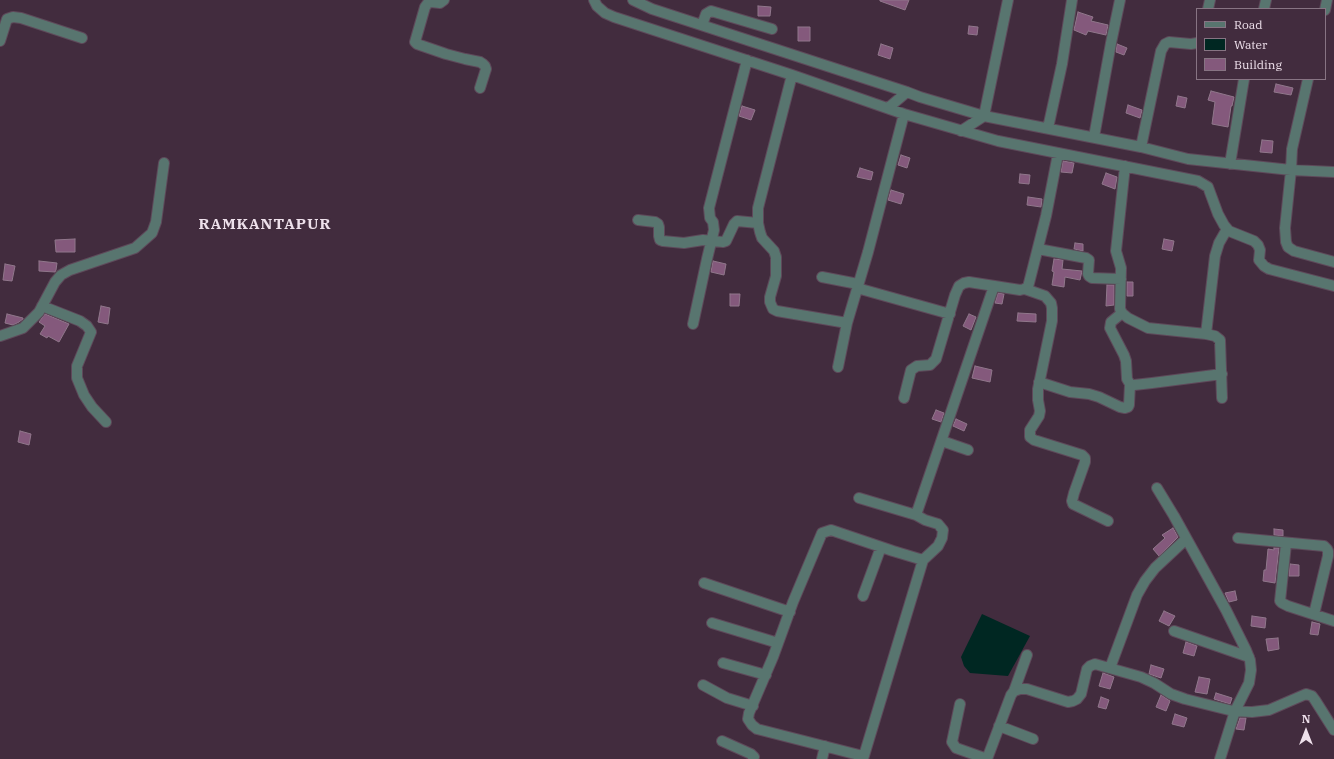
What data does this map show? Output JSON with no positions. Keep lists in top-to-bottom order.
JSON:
{
  "districts": ["RAMKANTAPUR"],
  "legend": ["Road", "Water", "Building"],
  "north": "top"
}
